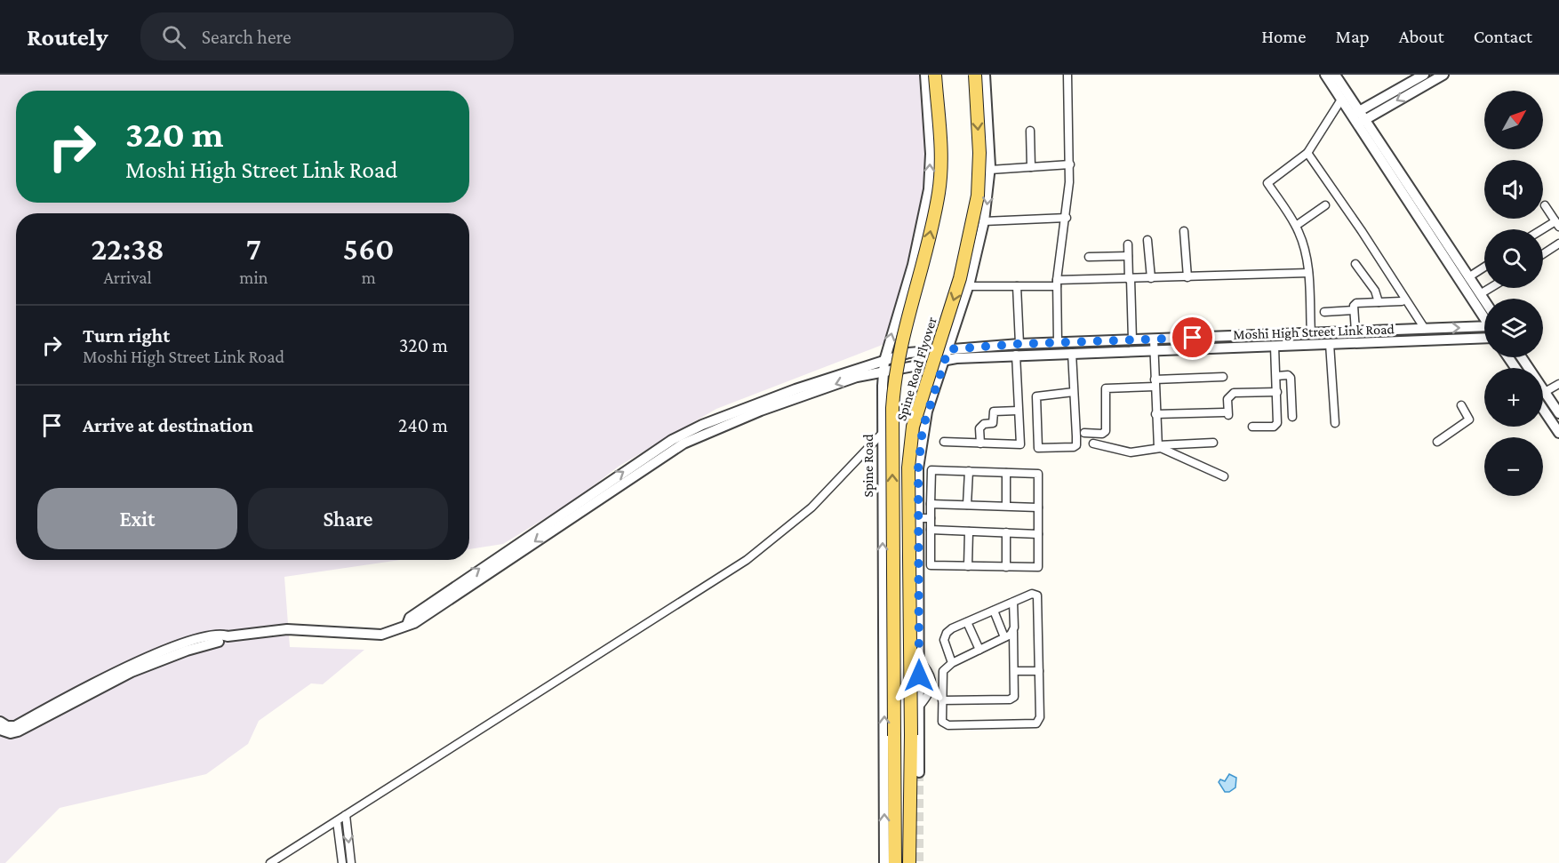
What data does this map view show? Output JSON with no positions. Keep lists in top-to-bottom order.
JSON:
{
  "streets": {
    "main road": ["Spine Road Flyover", "Spine Road"],
    "street": ["Moshi High Street Link Road"]
  },
  "crossings": [
    ["Moshi High Street Link Road", "Spine Road"],
    ["Spine Road Flyover", "Spine Road"]
  ],
  "north": "top right",
  "page": {
    "header": "Routely",
    "search": "Search here",
    "nav": [
      "Home",
      "Map",
      "About",
      "Contact"
    ],
    "map_buttons": ["+", "−"],
    "turn": ["320 m", "Moshi High Street Link Road"],
    "eta": [
      "22:38",
      "Arrival",
      "7",
      "min",
      "560",
      "m"
    ],
    "list": [
      {
        "name": "Turn right",
        "note": "Moshi High Street Link Road",
        "value": "320 m"
      },
      {
        "name": "Arrive at destination",
        "value": "240 m"
      }
    ],
    "buttons": ["Exit", "Share"]
  }
}
